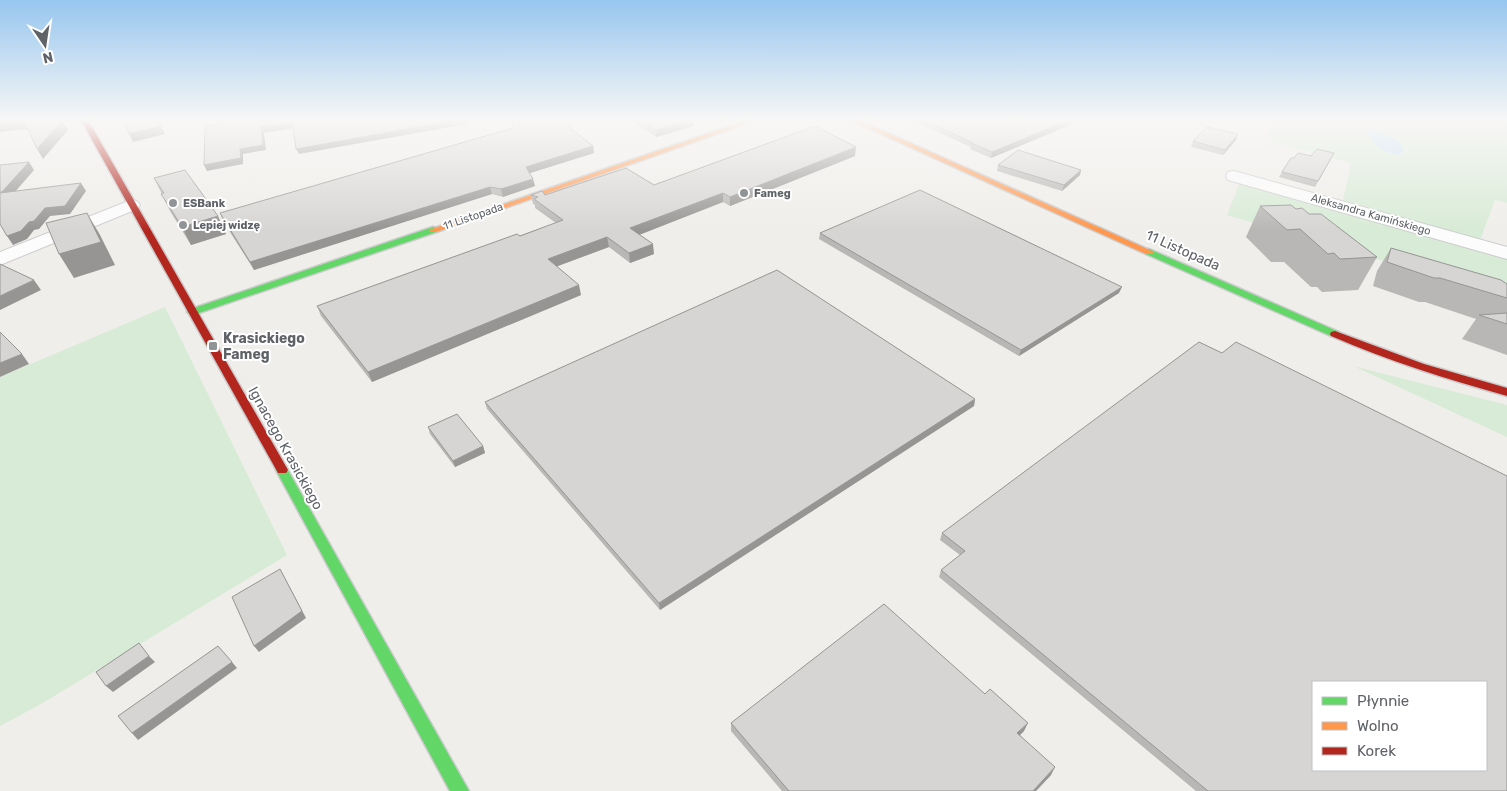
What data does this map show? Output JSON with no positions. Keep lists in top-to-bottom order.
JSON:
{
  "streets": {
    "street": ["Aleksandra Kamińskiego", "11 Listopada", "Ignacego Krasickiego"]
  },
  "crossings": [
    ["11 Listopada", "Ignacego Krasickiego"]
  ],
  "places": {
    "other": ["Fameg", "ESBank", "Lepiej widzę"],
    "transit": ["Krasickiego Fameg"]
  },
  "legend": ["Płynnie", "Wolno", "Korek"],
  "north": "bottom"
}
